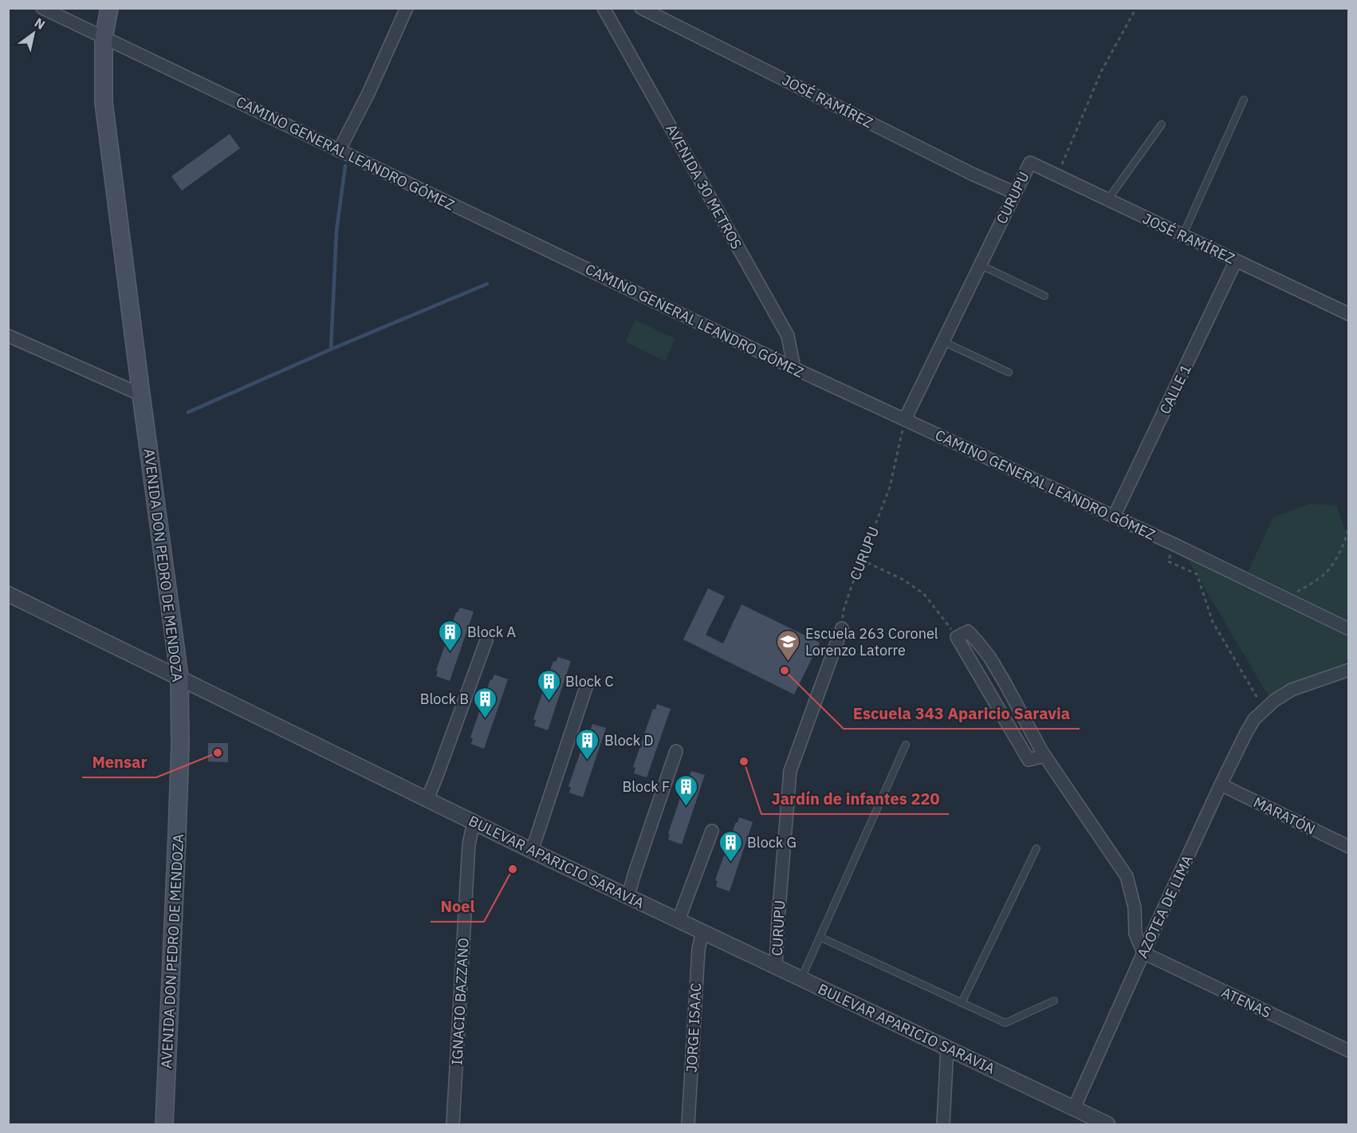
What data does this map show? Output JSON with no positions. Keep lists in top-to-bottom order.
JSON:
{
  "streets": {
    "main road": ["AVENIDA DON PEDRO DE MENDOZA"],
    "street": [
      "JOSÉ RAMÍREZ",
      "CAMINO GENERAL LEANDRO GÓMEZ",
      "AVENIDA 30 METROS",
      "CURUPU",
      "CALLE 1",
      "MARATÓN",
      "BULEVAR APARICIO SARAVIA",
      "AZOTEA DE LIMA",
      "IGNACIO BAZZANO",
      "ATENAS",
      "JORGE ISAAC"
    ]
  },
  "crossings": [
    ["JOSÉ RAMÍREZ", "CURUPU"],
    ["JOSÉ RAMÍREZ", "CALLE 1"],
    ["CAMINO GENERAL LEANDRO GÓMEZ", "AVENIDA 30 METROS"],
    ["CAMINO GENERAL LEANDRO GÓMEZ", "CURUPU"],
    ["CAMINO GENERAL LEANDRO GÓMEZ", "CALLE 1"],
    ["CAMINO GENERAL LEANDRO GÓMEZ", "AVENIDA DON PEDRO DE MENDOZA"],
    ["CURUPU", "BULEVAR APARICIO SARAVIA"],
    ["AVENIDA DON PEDRO DE MENDOZA", "BULEVAR APARICIO SARAVIA"],
    ["MARATÓN", "AZOTEA DE LIMA"],
    ["BULEVAR APARICIO SARAVIA", "AZOTEA DE LIMA"],
    ["BULEVAR APARICIO SARAVIA", "IGNACIO BAZZANO"],
    ["BULEVAR APARICIO SARAVIA", "JORGE ISAAC"],
    ["AZOTEA DE LIMA", "ATENAS"]
  ],
  "places": {
    "building": [
      "Block A",
      "Block C",
      "Block B",
      "Block D",
      "Block F",
      "Block G"
    ],
    "school or university": ["Escuela 263 Coronel Lorenzo Latorre"],
    "other": [
      "Escuela 343 Aparicio Saravia",
      "Mensar",
      "Jardín de infantes 220",
      "Noel"
    ]
  },
  "north": "top right"
}
